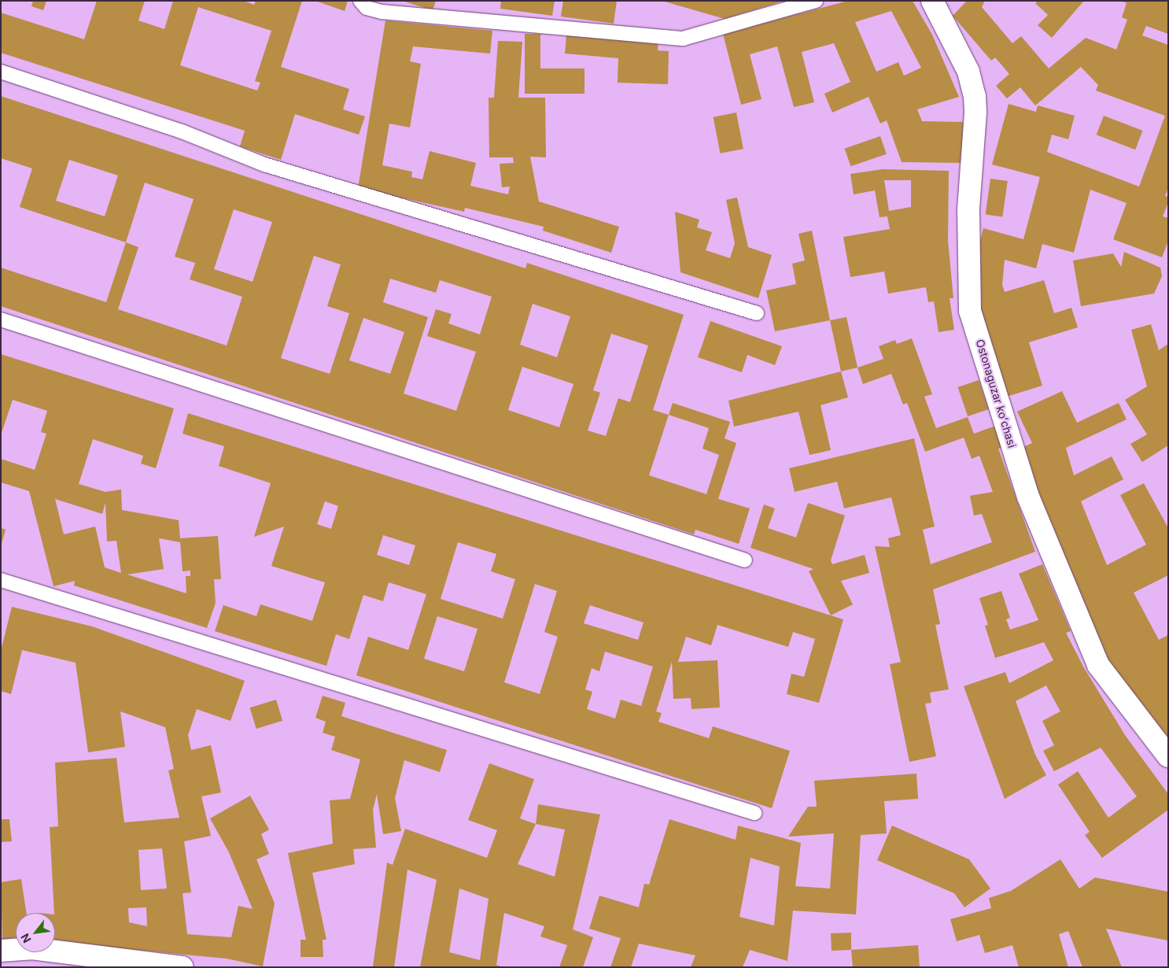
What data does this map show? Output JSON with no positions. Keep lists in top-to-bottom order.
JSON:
{
  "streets": {
    "street": ["Ostonaguzar koʻchasi"]
  },
  "north": "bottom left"
}
